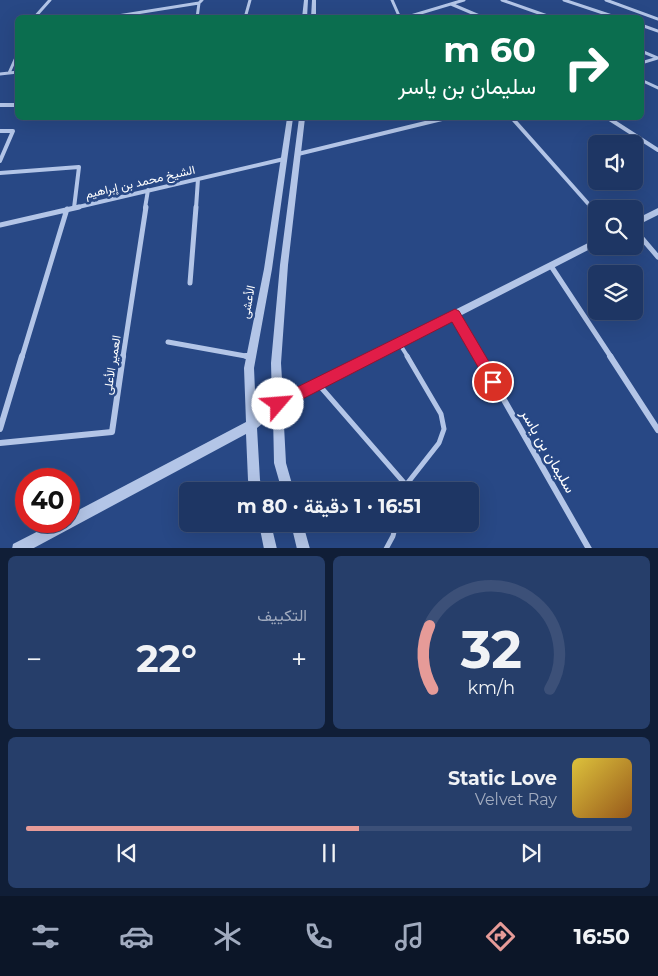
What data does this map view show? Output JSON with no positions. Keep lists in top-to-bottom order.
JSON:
{
  "streets": {
    "street": [
      "الشيخ محمد بن إبراهيم",
      "الأعشى",
      "العمير الأعلى",
      "سليمان بن ياسر"
    ]
  },
  "crossings": [
    ["الشيخ محمد بن إبراهيم", "الأعشى"],
    ["الشيخ محمد بن إبراهيم", "العمير الأعلى"]
  ],
  "page": {
    "turn": ["60 m", "سليمان بن ياسر"],
    "limit": "40",
    "trip": "16:51 · 1 دقيقة · 80 m",
    "tile": "التكييف",
    "heat": ["−", "22°", "+"],
    "song": ["Static Love", "Velvet Ray"],
    "tabs": "16:50",
    "gauge": ["32", "km/h"]
  }
}
